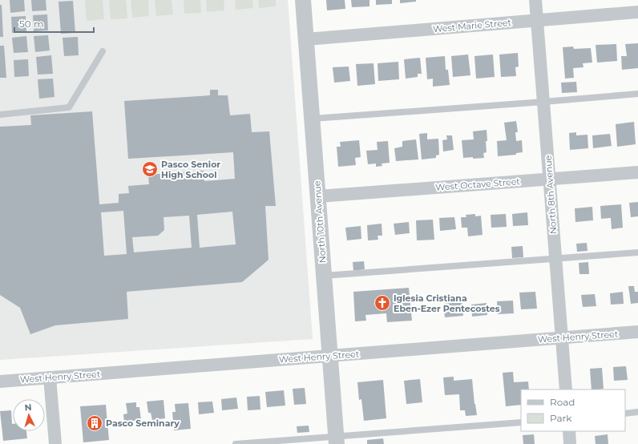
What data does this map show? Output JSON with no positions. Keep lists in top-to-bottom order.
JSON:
{
  "streets": {
    "street": [
      "West Marie Street",
      "West Octave Street",
      "North 8th Avenue",
      "North 10th Avenue",
      "West Henry Street"
    ]
  },
  "crossings": [
    ["West Marie Street", "North 8th Avenue"],
    ["West Marie Street", "North 10th Avenue"],
    ["West Octave Street", "North 8th Avenue"],
    ["West Octave Street", "North 10th Avenue"],
    ["North 8th Avenue", "West Henry Street"],
    ["North 10th Avenue", "West Henry Street"]
  ],
  "places": {
    "school or university": ["Pasco Senior High School"],
    "church": ["Iglesia Cristiana Eben-Ezer Pentecostes"],
    "building": ["Pasco Seminary"]
  },
  "legend": ["Road", "Park"],
  "scale_bar": "50 m",
  "north": "top"
}
